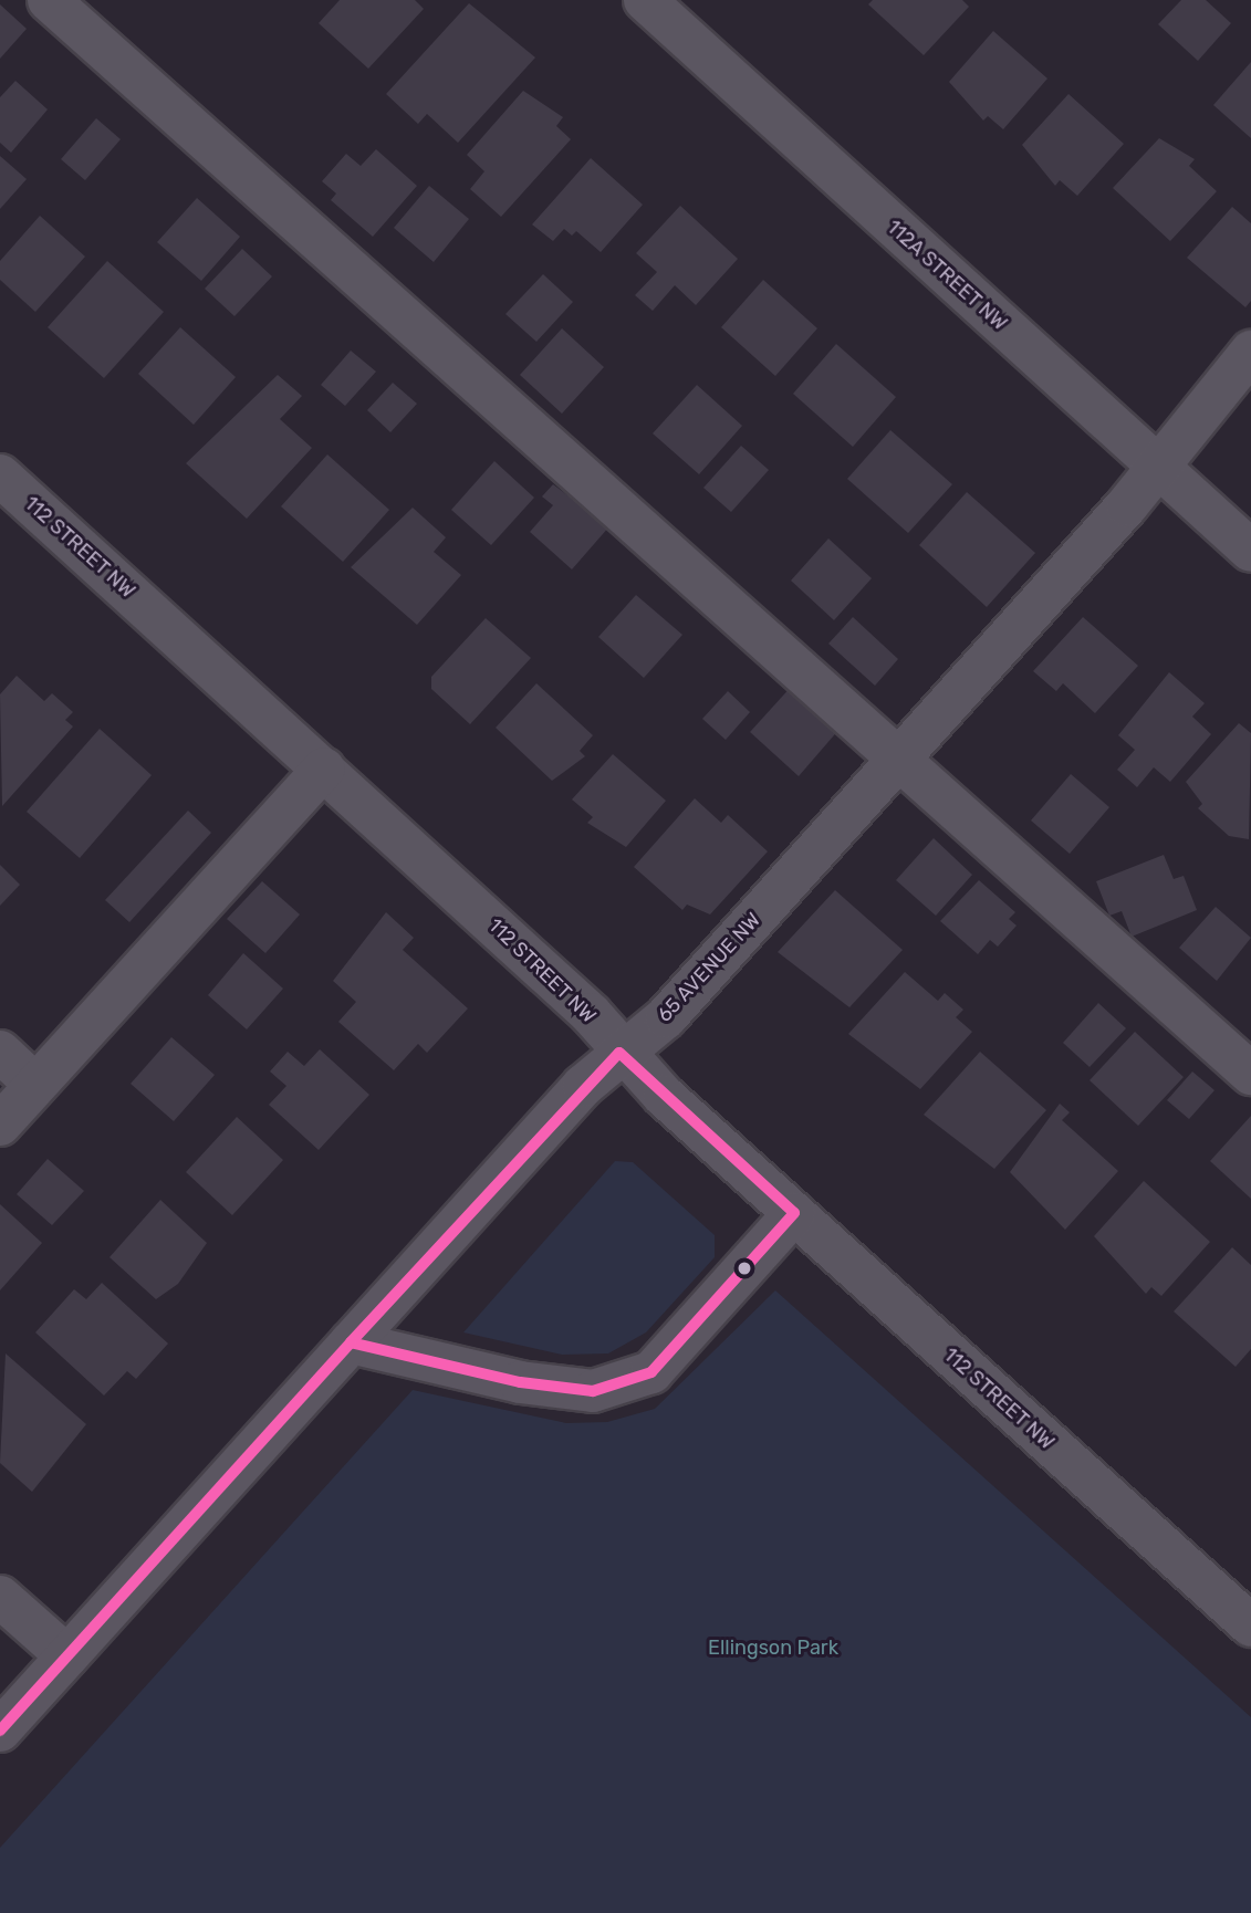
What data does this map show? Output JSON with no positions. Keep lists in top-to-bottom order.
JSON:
{
  "streets": {
    "street": ["112A STREET NW", "112 STREET NW", "65 AVENUE NW"]
  },
  "crossings": [
    ["112A STREET NW", "65 AVENUE NW"],
    ["112 STREET NW", "65 AVENUE NW"]
  ],
  "parks": ["Ellingson Park"]
}
